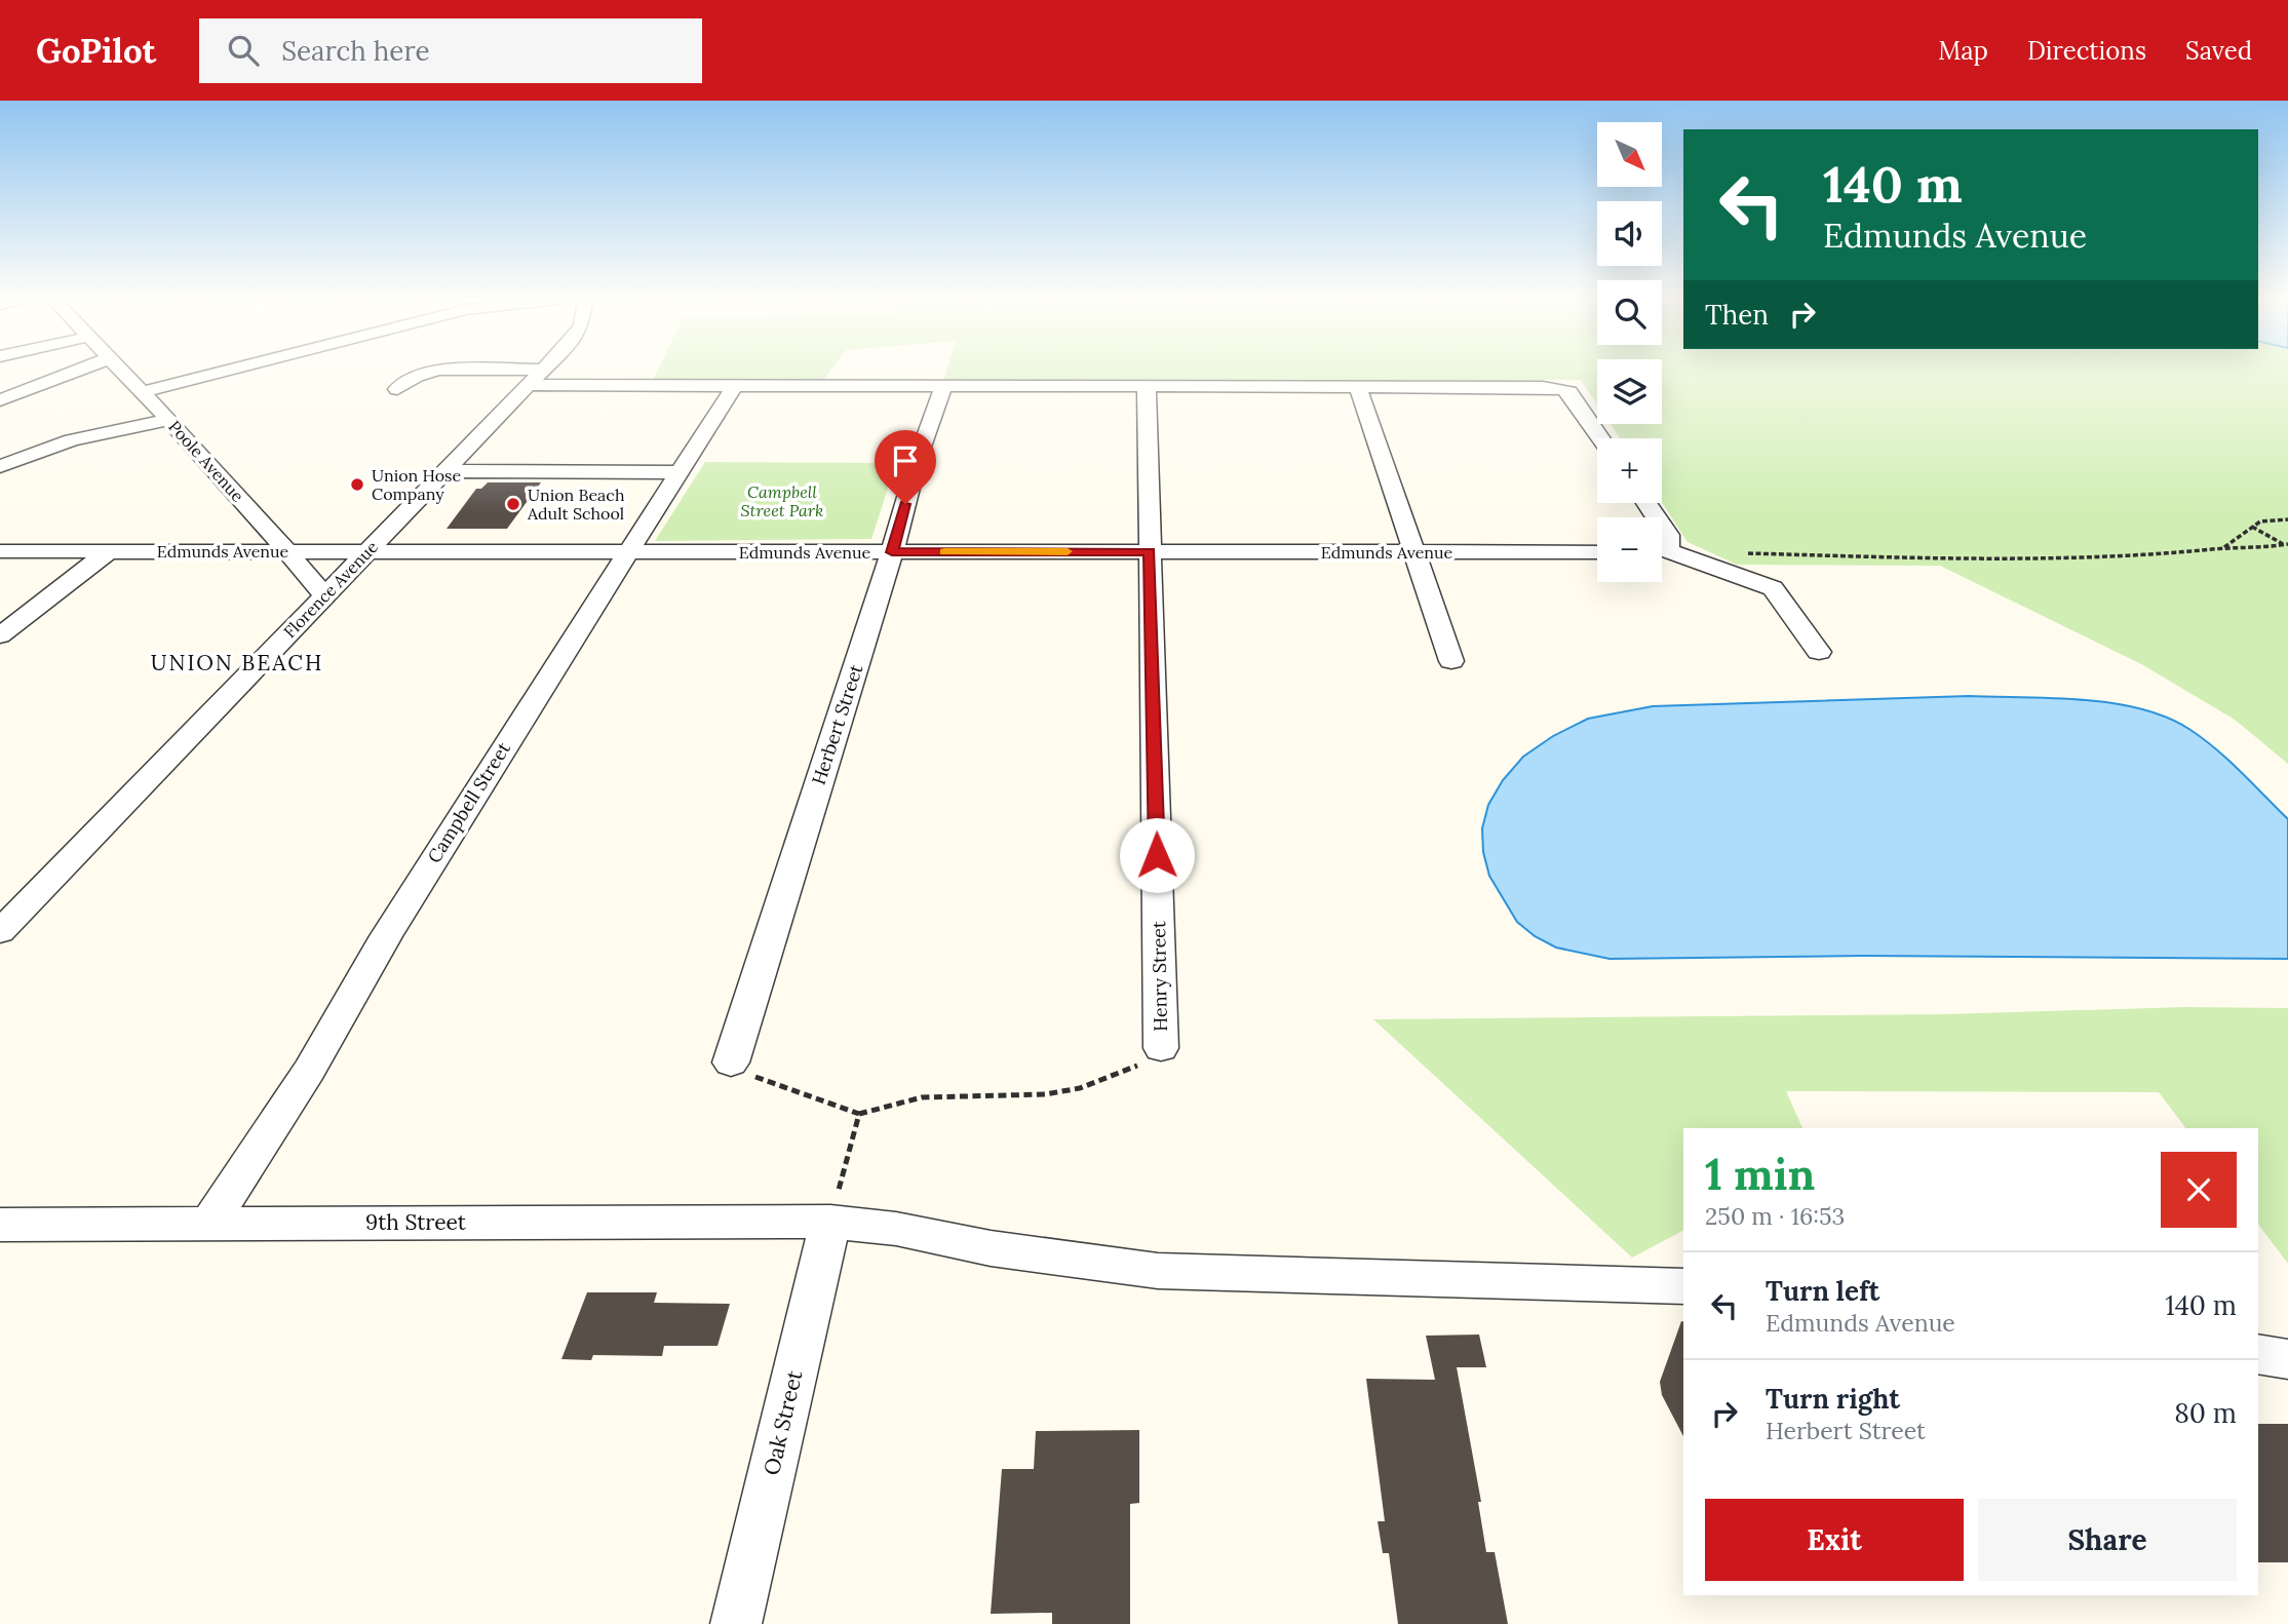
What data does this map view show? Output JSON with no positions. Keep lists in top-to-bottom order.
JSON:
{
  "streets": {
    "street": [
      "Poole Avenue",
      "Edmunds Avenue",
      "Florence Avenue",
      "Herbert Street",
      "Campbell Street",
      "Henry Street",
      "9th Street",
      "Oak Street"
    ]
  },
  "crossings": [
    ["Poole Avenue", "Edmunds Avenue"],
    ["Poole Avenue", "Florence Avenue"],
    ["Edmunds Avenue", "Florence Avenue"],
    ["Edmunds Avenue", "Herbert Street"],
    ["Edmunds Avenue", "Campbell Street"],
    ["Edmunds Avenue", "Henry Street"],
    ["Campbell Street", "9th Street"],
    ["9th Street", "Oak Street"]
  ],
  "districts": ["UNION BEACH"],
  "parks": ["Campbell Street Park"],
  "places": ["Union Hose Company", "Union Beach Adult School"],
  "north": "bottom right",
  "page": {
    "header": "GoPilot",
    "search": "Search here",
    "nav": ["Map", "Directions", "Saved"],
    "map_buttons": ["+", "−"],
    "turn": ["140 m", "Edmunds Avenue"],
    "then": "Then",
    "heading": ["1 min", "250 m · 16:53"],
    "list": [
      {
        "name": "Turn left",
        "note": "Edmunds Avenue",
        "value": "140 m"
      },
      {
        "name": "Turn right",
        "note": "Herbert Street",
        "value": "80 m"
      }
    ],
    "buttons": ["Exit", "Share"]
  }
}
